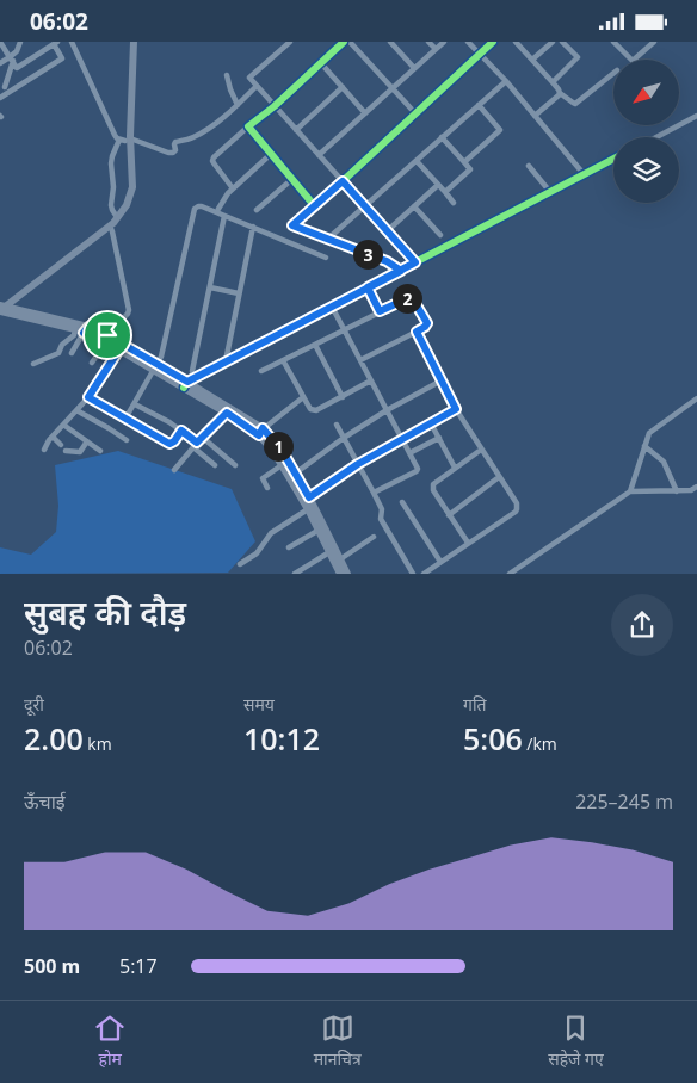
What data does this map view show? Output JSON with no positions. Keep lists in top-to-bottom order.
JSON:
{
  "north": "bottom left",
  "page": {
    "status": "06:02",
    "pins": ["3", "2", "1"],
    "heading": ["सुबह की दौड़", "06:02"],
    "stats": [
      ["दूरी", "2.00 km"],
      ["समय", "10:12"],
      ["गति", "5:06 /km"]
    ],
    "chart": ["ऊँचाई", "225–245 m"],
    "list": [
      {
        "name": "500 m",
        "note": "5:17"
      }
    ],
    "tabs": ["होम", "मानचित्र", "सहेजे गए"]
  }
}
